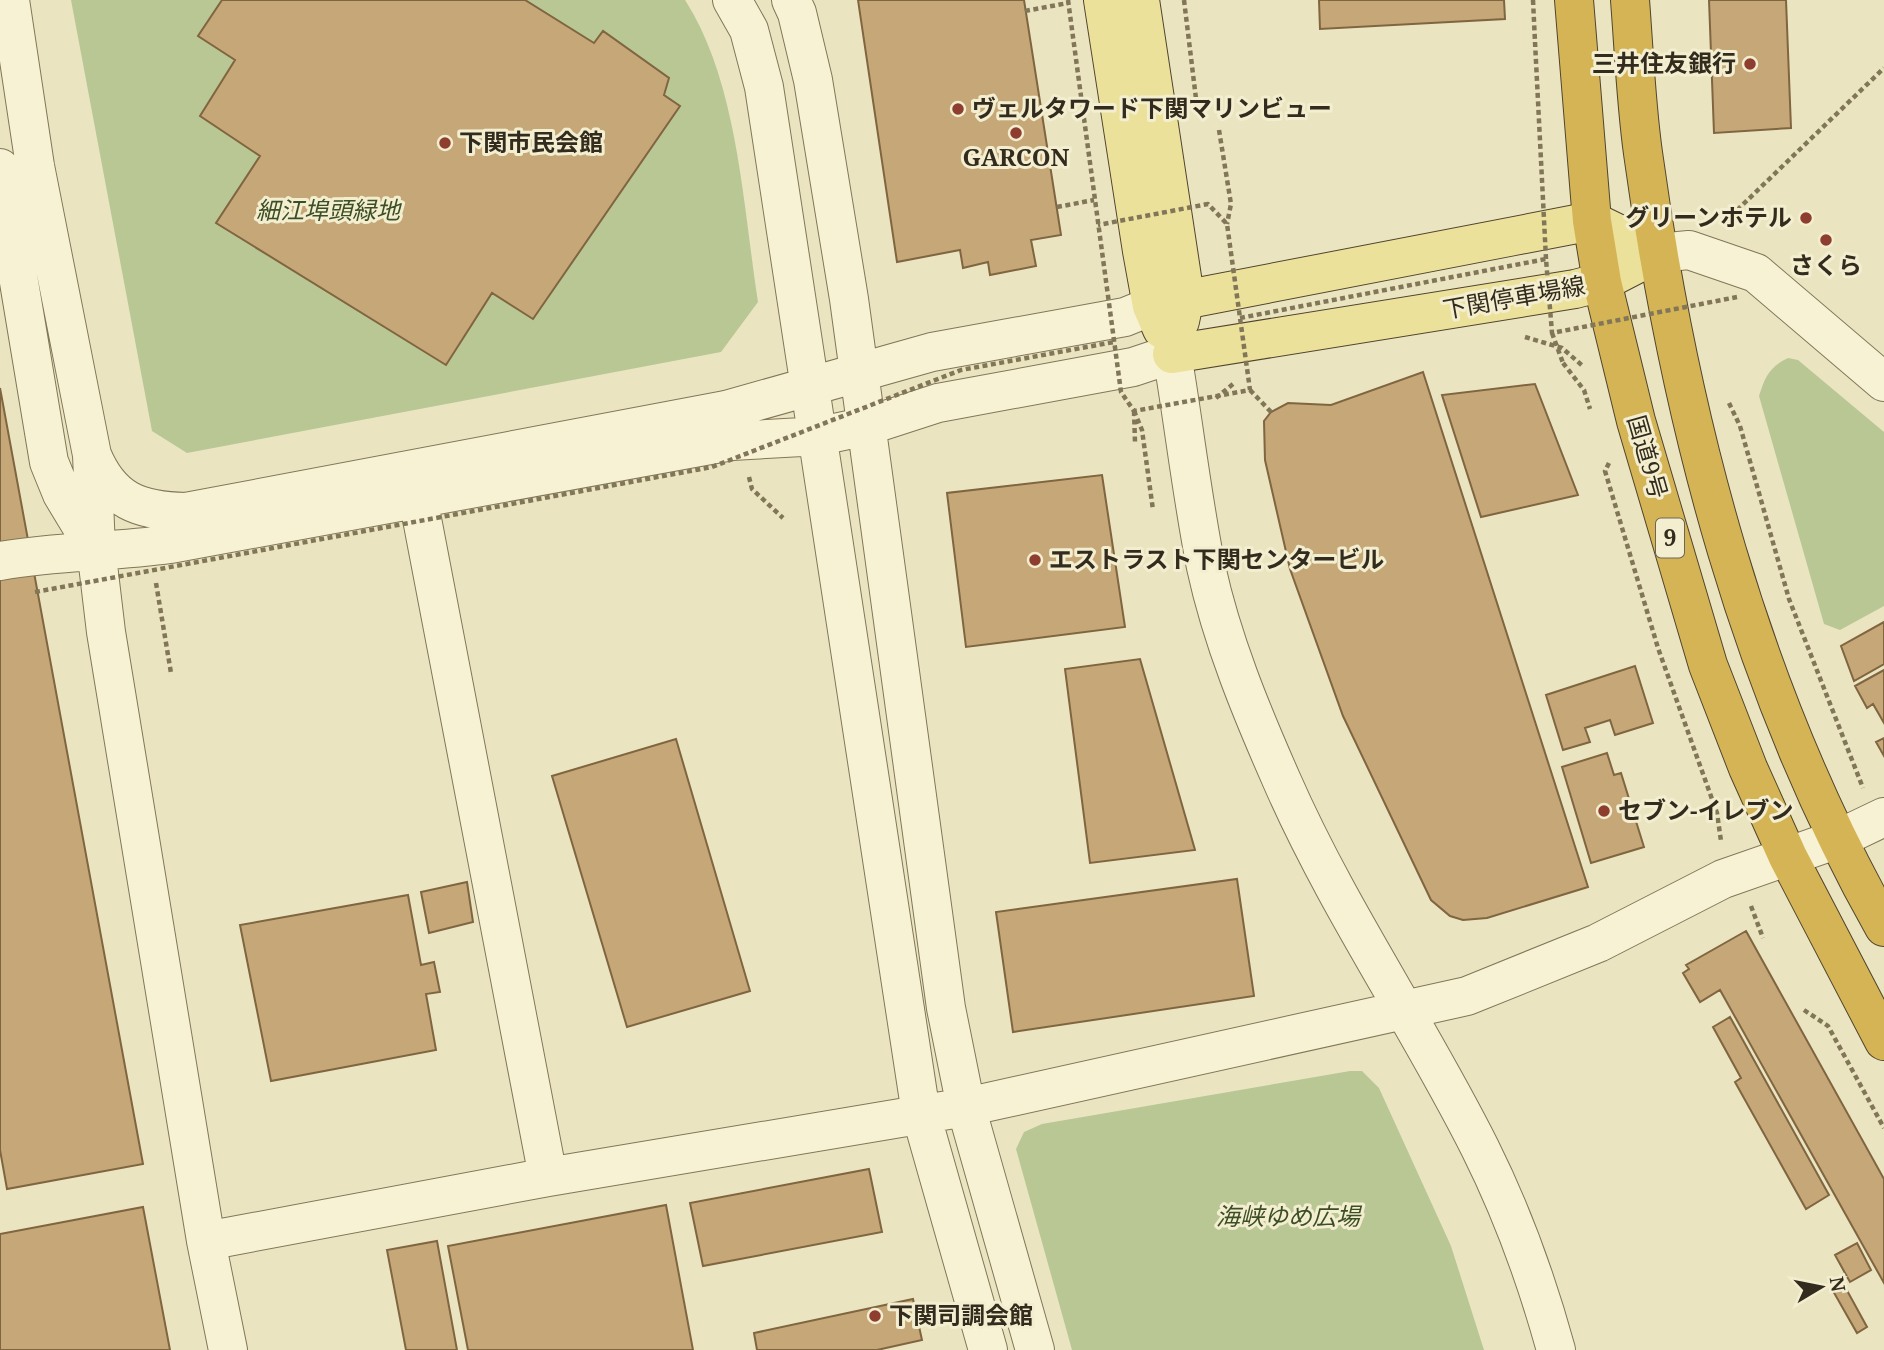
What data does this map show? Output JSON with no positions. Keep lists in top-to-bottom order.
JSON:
{
  "streets": {
    "highway": ["国道9号", "9"],
    "main road": ["下関停車場線"]
  },
  "crossings": [
    ["下関停車場線", "国道9号"],
    ["下関停車場線", "9"]
  ],
  "parks": ["細江埠頭緑地", "海峡ゆめ広場"],
  "places": [
    "三井住友銀行",
    "ヴェルタワード下関マリンビュー",
    "GARCON",
    "下関市民会館",
    "グリーンホテル",
    "さくら",
    "エストラスト下関センタービル",
    "セブン-イレブン",
    "下関司調会館"
  ],
  "north": "right"
}
